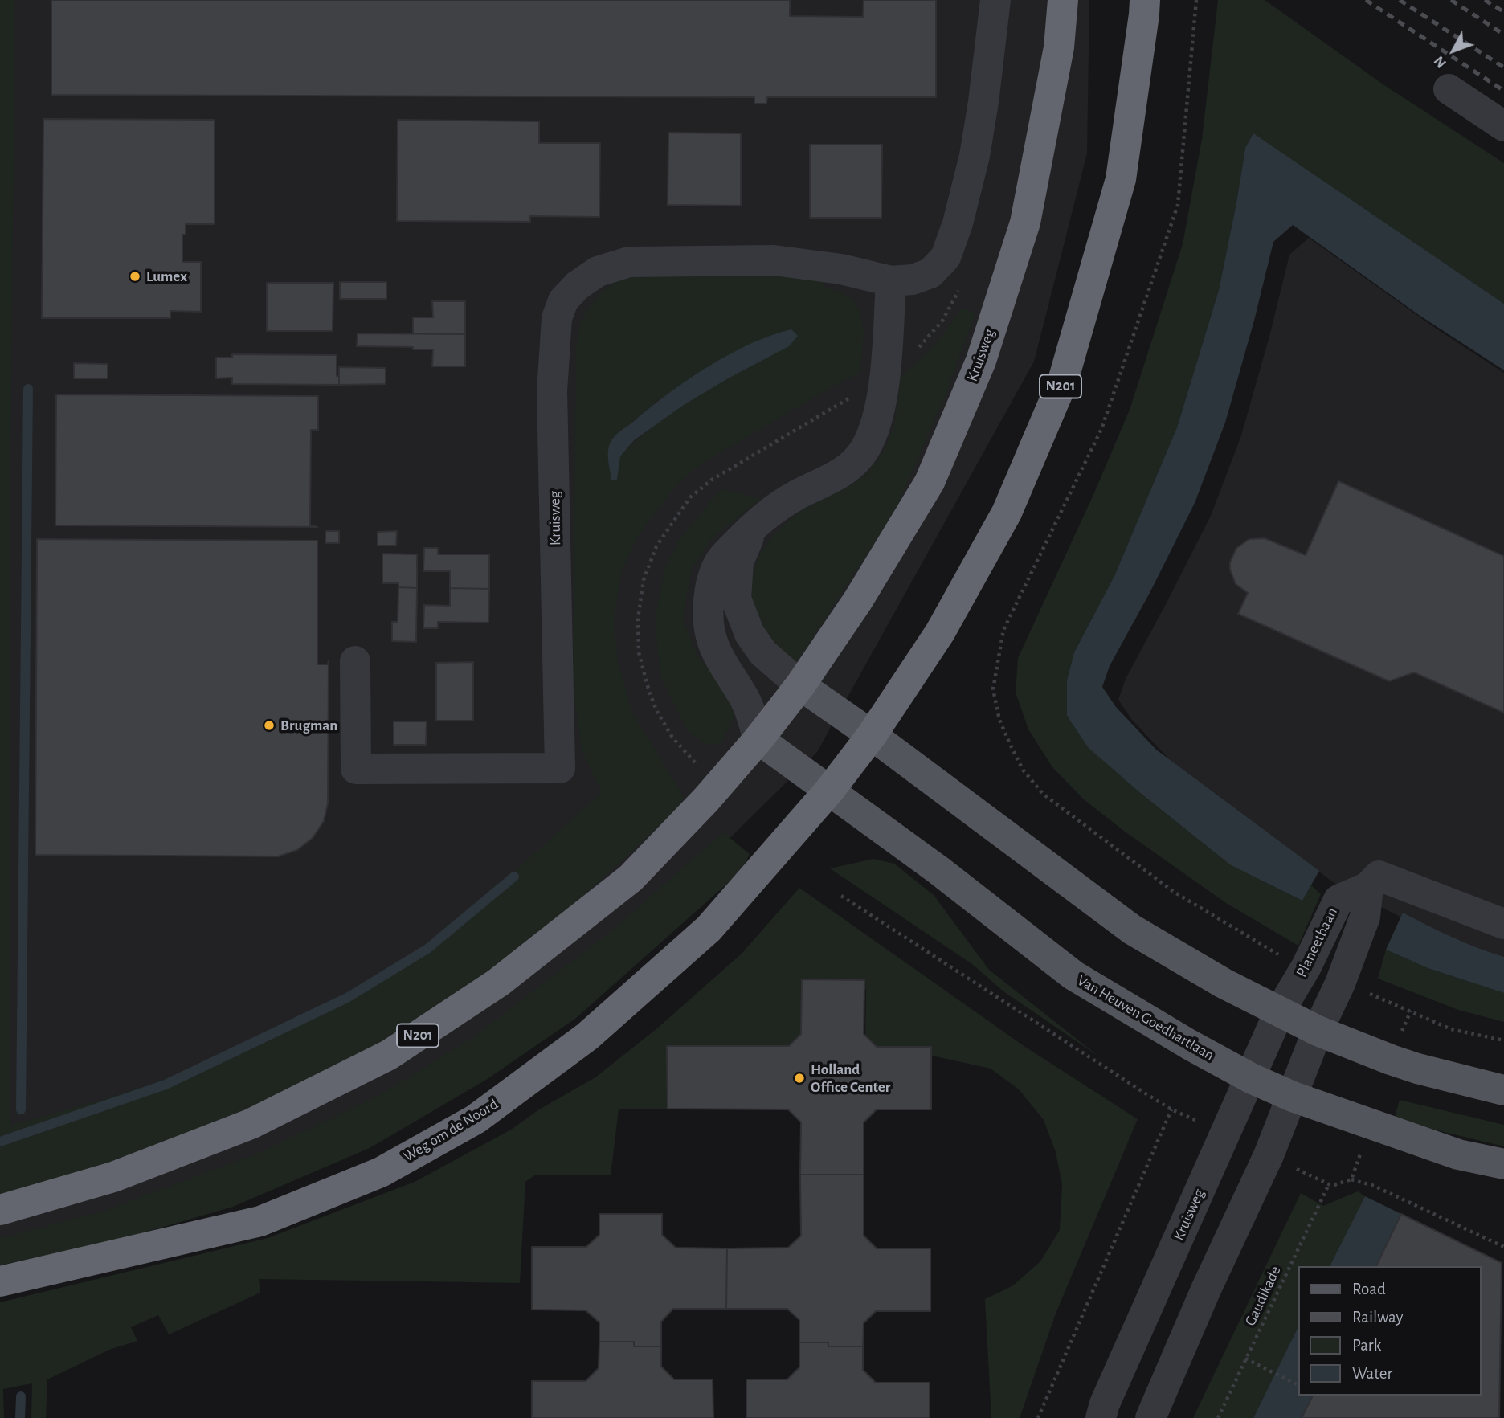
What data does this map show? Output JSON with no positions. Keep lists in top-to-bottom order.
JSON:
{
  "streets": {
    "highway": ["Kruisweg", "N201", "Weg om de Noord"],
    "main road": ["Van Heuven Goedhartlaan"],
    "street": ["Planeetbaan"],
    "path": ["Gaudikade"]
  },
  "crossings": [
    ["Kruisweg", "N201"],
    ["Kruisweg", "Planeetbaan"],
    ["Kruisweg", "Van Heuven Goedhartlaan"],
    ["N201", "Van Heuven Goedhartlaan"],
    ["N201", "Weg om de Noord"],
    ["Van Heuven Goedhartlaan", "Weg om de Noord"]
  ],
  "places": ["Lumex", "Brugman", "Holland Office Center"],
  "legend": [
    "Road",
    "Railway",
    "Park",
    "Water"
  ],
  "north": "bottom left"
}
